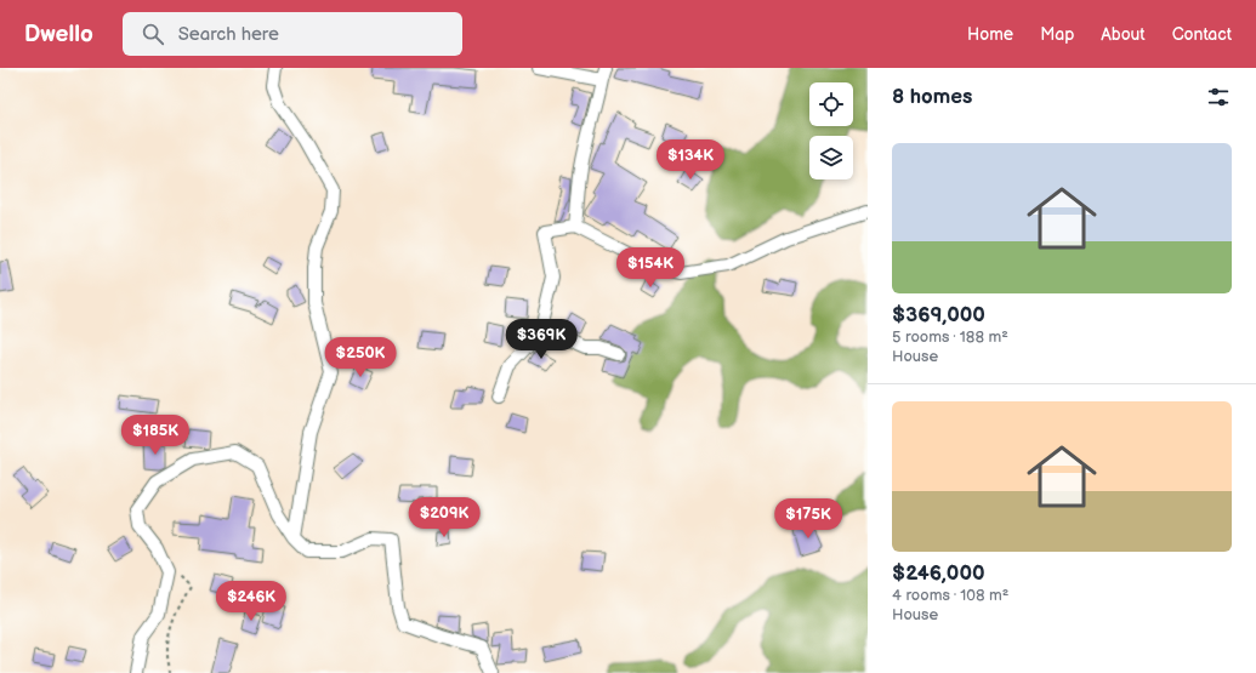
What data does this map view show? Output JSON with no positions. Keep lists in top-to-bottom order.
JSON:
{
  "page": {
    "header": "Dwello",
    "search": "Search here",
    "nav": [
      "Home",
      "Map",
      "About",
      "Contact"
    ],
    "heading": "8 homes",
    "list": [
      {
        "name": "$369,000",
        "note": "5 rooms · 188 m² · House"
      },
      {
        "name": "$246,000",
        "note": "4 rooms · 108 m² · House"
      }
    ],
    "price": [
      "$134K",
      "$154K",
      "$369K",
      "$250K",
      "$185K",
      "$209K",
      "$175K",
      "$246K"
    ]
  }
}
